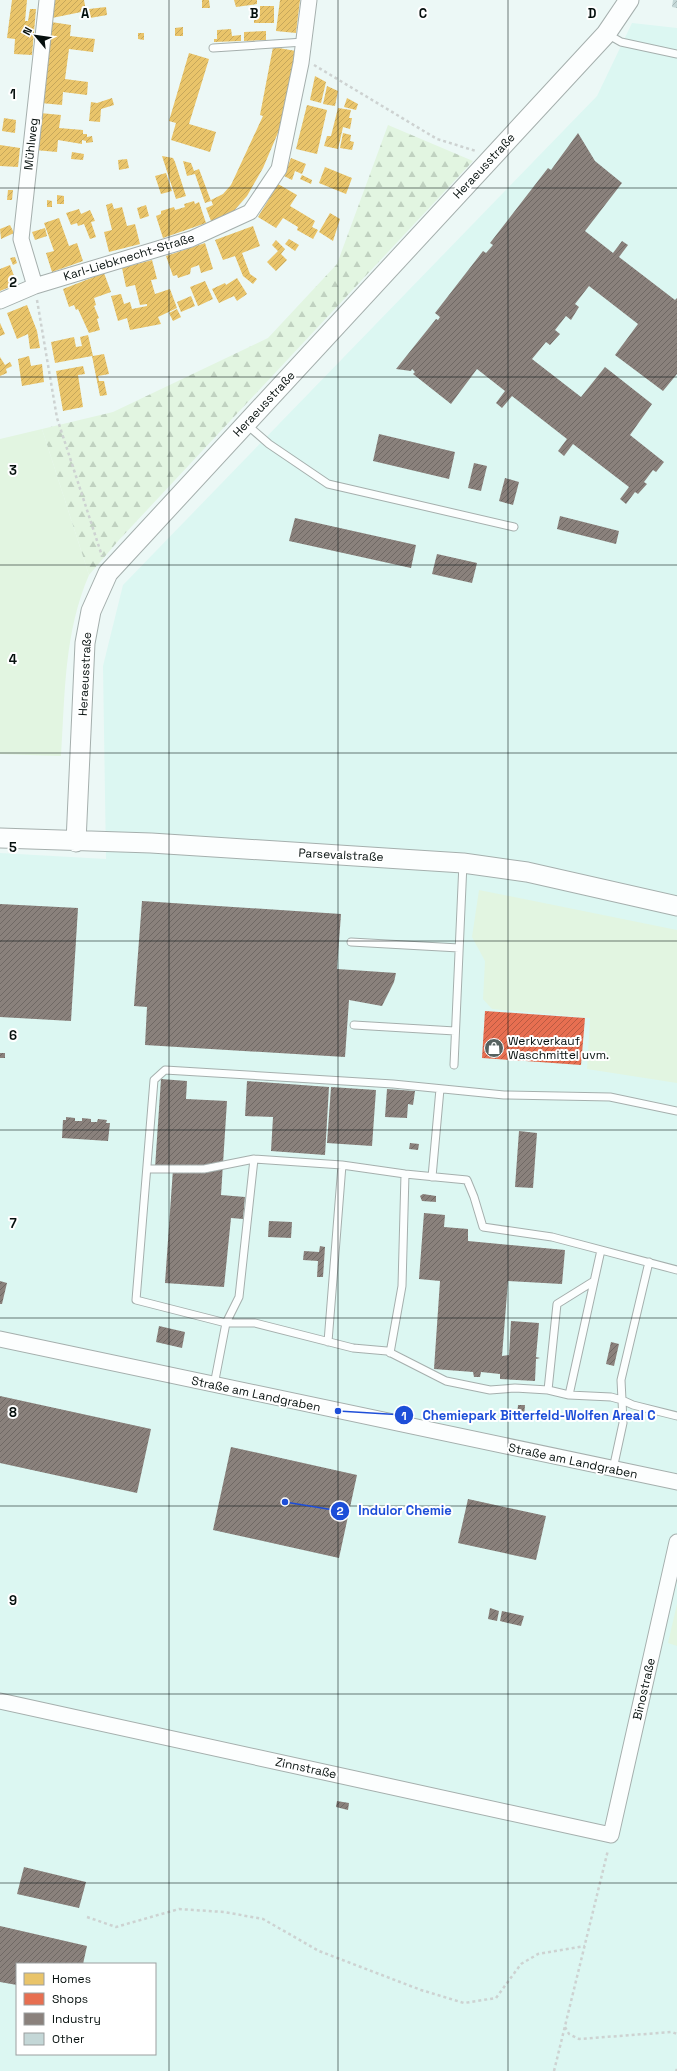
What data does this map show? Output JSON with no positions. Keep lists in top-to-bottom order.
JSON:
{
  "streets": {
    "street": [
      "Mühlweg",
      "Heraeusstraße",
      "Karl-Liebknecht-Straße",
      "Parsevalstraße",
      "Straße am Landgraben",
      "Binostraße",
      "Zinnstraße"
    ]
  },
  "crossings": [
    ["Mühlweg", "Karl-Liebknecht-Straße"],
    ["Heraeusstraße", "Parsevalstraße"],
    ["Binostraße", "Zinnstraße"]
  ],
  "places": {
    "shop": ["Werkverkauf Waschmittel uvm."],
    "other": ["Chemiepark Bitterfeld-Wolfen Areal C", "Indulor Chemie"]
  },
  "legend": [
    "Homes",
    "Shops",
    "Industry",
    "Other"
  ],
  "north": "top left",
  "grid": {
    "columns": [
      "A",
      "B",
      "C",
      "D"
    ],
    "rows": [
      "1",
      "2",
      "3",
      "4",
      "5",
      "6",
      "7",
      "8",
      "9"
    ]
  }
}
